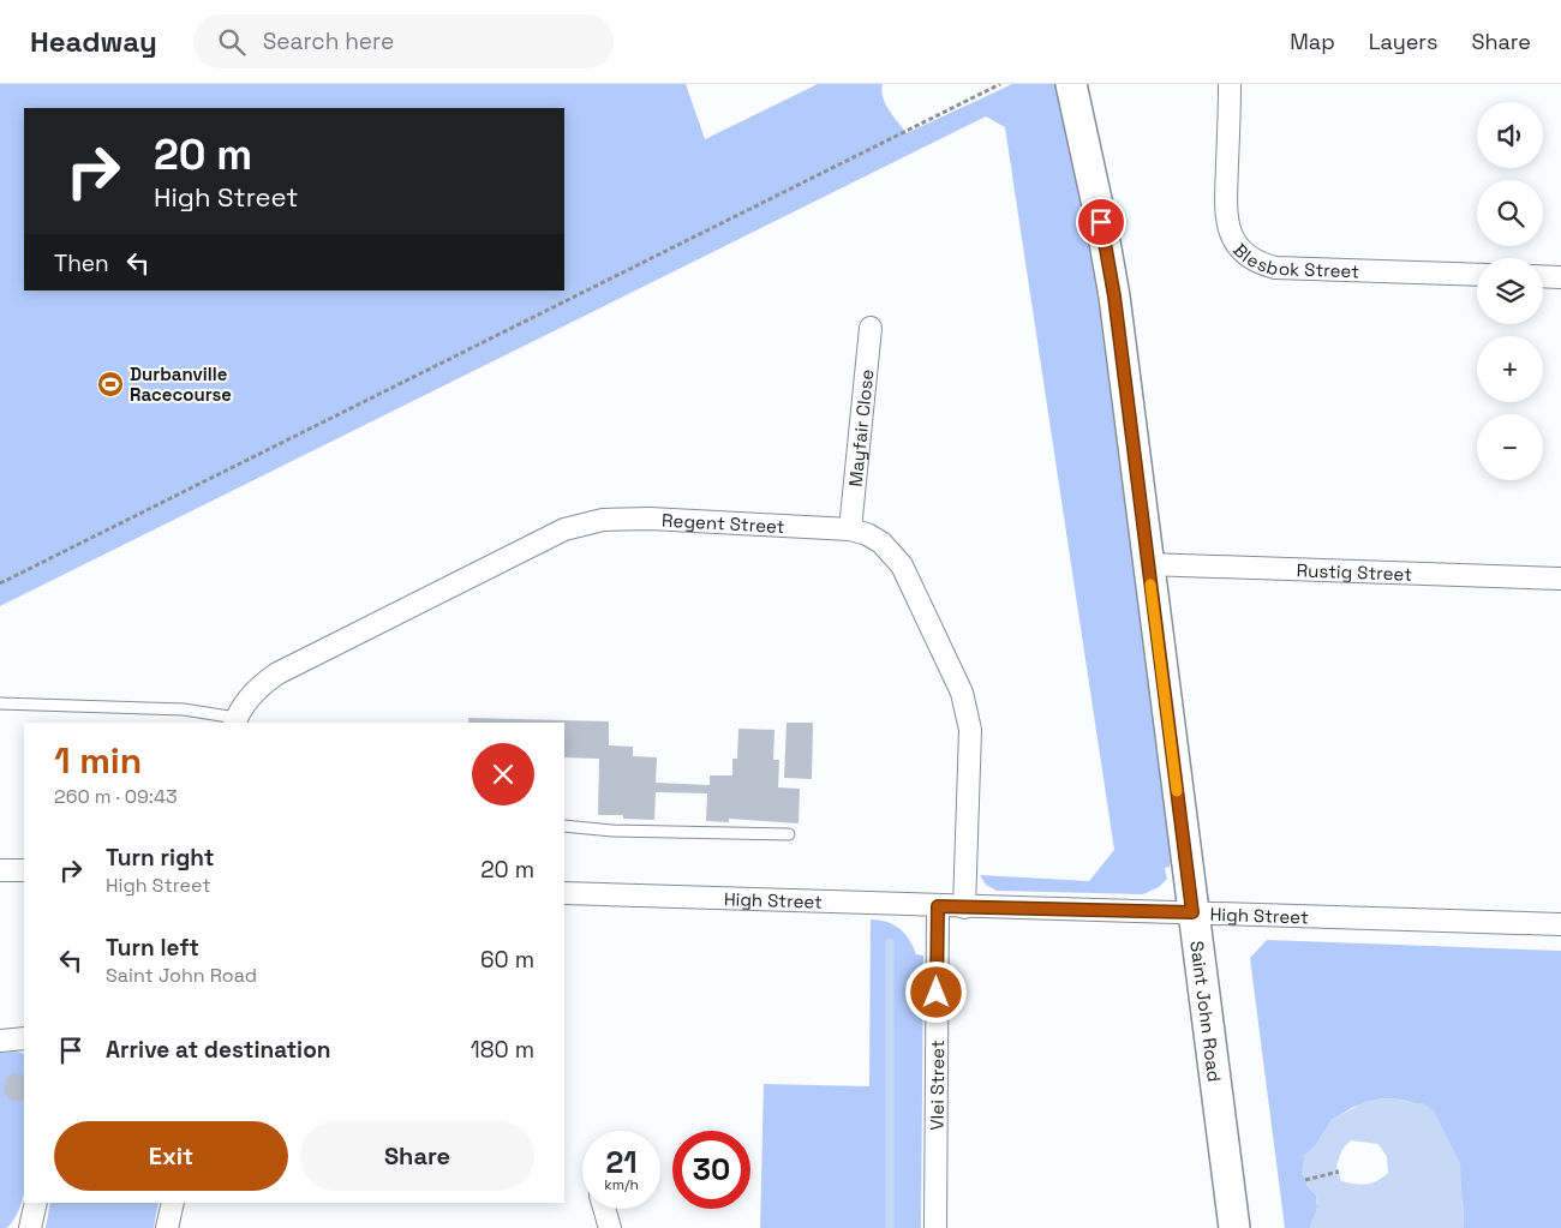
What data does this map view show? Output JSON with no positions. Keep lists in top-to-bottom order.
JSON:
{
  "streets": {
    "main road": ["Saint John Road"],
    "street": [
      "Blesbok Street",
      "Mayfair Close",
      "Regent Street",
      "Rustig Street",
      "High Street",
      "Vlei Street"
    ]
  },
  "crossings": [
    ["Mayfair Close", "Regent Street"],
    ["Regent Street", "High Street"],
    ["Rustig Street", "Saint John Road"],
    ["High Street", "Saint John Road"],
    ["High Street", "Vlei Street"]
  ],
  "places": {
    "sports": ["Durbanville Racecourse"]
  },
  "page": {
    "header": "Headway",
    "search": "Search here",
    "nav": ["Map", "Layers", "Share"],
    "map_buttons": ["+", "−"],
    "turn": ["20 m", "High Street"],
    "then": "Then",
    "heading": ["1 min", "260 m · 09:43"],
    "list": [
      {
        "name": "Turn right",
        "note": "High Street",
        "value": "20 m"
      },
      {
        "name": "Turn left",
        "note": "Saint John Road",
        "value": "60 m"
      },
      {
        "name": "Arrive at destination",
        "value": "180 m"
      }
    ],
    "buttons": ["Exit", "Share"],
    "speed": "21 km/h",
    "limit": "30"
  }
}
